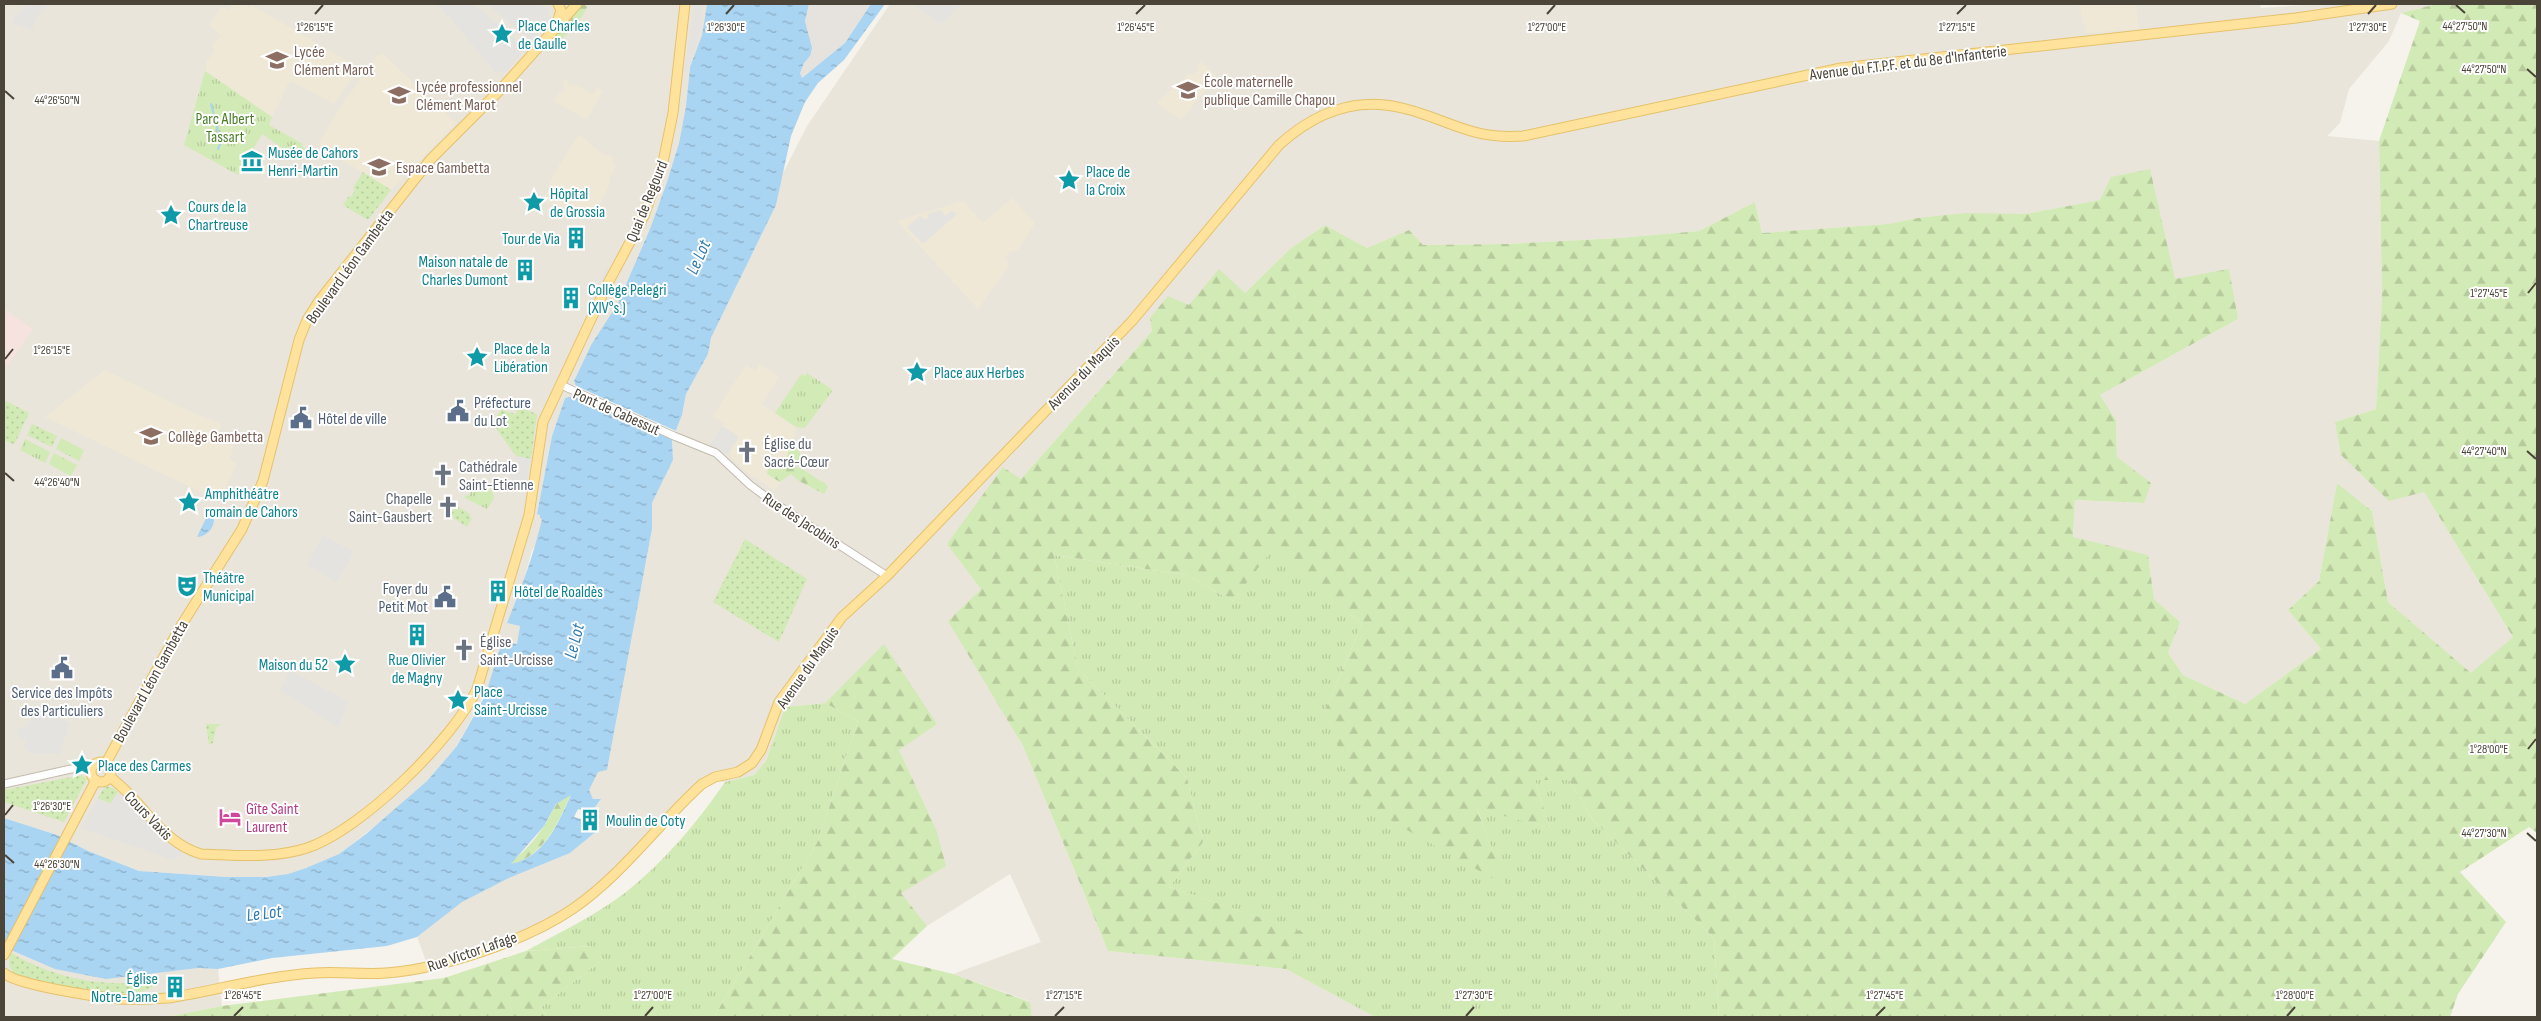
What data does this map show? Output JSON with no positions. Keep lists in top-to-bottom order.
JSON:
{
  "streets": {
    "main road": [
      "Avenue du F.T.P.F. et du 8e d'Infanterie",
      "Quai de Regourd",
      "Boulevard Léon Gambetta",
      "Avenue du Maquis",
      "Cours Vaxis",
      "Rue Victor Lafage"
    ],
    "street": ["Pont de Cabessut", "Rue des Jacobins"]
  },
  "crossings": [
    ["Avenue du F.T.P.F. et du 8e d'Infanterie", "Avenue du Maquis"],
    ["Quai de Regourd", "Pont de Cabessut"],
    ["Quai de Regourd", "Cours Vaxis"],
    ["Boulevard Léon Gambetta", "Cours Vaxis"],
    ["Avenue du Maquis", "Rue des Jacobins"],
    ["Avenue du Maquis", "Rue Victor Lafage"],
    ["Pont de Cabessut", "Rue des Jacobins"]
  ],
  "water": ["Le Lot"],
  "parks": ["Parc Albert Tassart"],
  "places": {
    "place": [
      "Place Charles de Gaulle",
      "Place de la Croix",
      "Hôpital de Grossia",
      "Cours de la Chartreuse",
      "Place de la Libération",
      "Place aux Herbes",
      "Amphithéâtre romain de Cahors",
      "Maison du 52",
      "Place Saint-Urcisse",
      "Place des Carmes"
    ],
    "school or university": [
      "Lycée Clément Marot",
      "École maternelle publique Camille Chapou",
      "Lycée professionnel Clément Marot",
      "Espace Gambetta",
      "Collège Gambetta"
    ],
    "museum": ["Musée de Cahors Henri-Martin"],
    "building": [
      "Tour de Via",
      "Maison natale de Charles Dumont",
      "Collège Pelegri (XIV°s.)",
      "Hôtel de Roaldès",
      "Rue Olivier de Magny",
      "Moulin de Coty",
      "Église Notre-Dame"
    ],
    "public building": [
      "Préfecture du Lot",
      "Hôtel de ville",
      "Foyer du Petit Mot",
      "Service des Impôts des Particuliers"
    ],
    "church": [
      "Église du Sacré-Cœur",
      "Cathédrale Saint-Etienne",
      "Chapelle Saint-Gausbert",
      "Église Saint-Urcisse"
    ],
    "theatre": ["Théâtre Municipal"],
    "hotel": ["Gîte Saint Laurent"]
  },
  "coordinates": [
    "44°27'50\"N",
    "1°26'30\"E",
    "1°26'45\"E",
    "1°27'00\"E",
    "1°27'15\"E",
    "1°27'30\"E",
    "1°26'15\"E",
    "44°26'50\"N",
    "1°27'45\"E",
    "44°27'40\"N",
    "44°26'40\"N",
    "1°28'00\"E",
    "44°27'30\"N",
    "44°26'30\"N"
  ]
}
